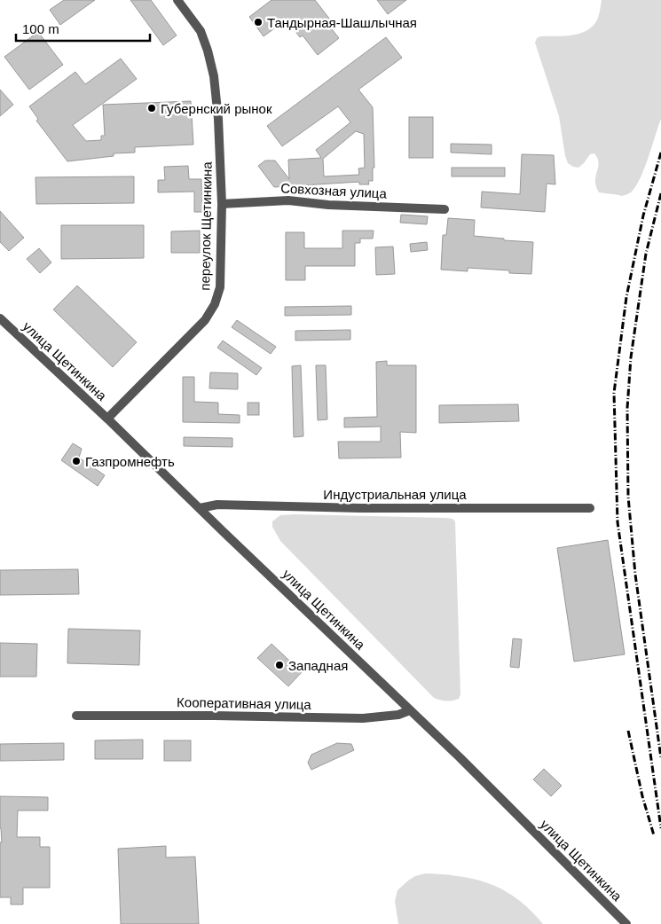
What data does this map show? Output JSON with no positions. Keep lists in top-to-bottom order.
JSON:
{
  "streets": {
    "street": [
      "Совхозная улица",
      "переулок Щетинкина",
      "улица Щетинкина",
      "Индустриальная улица",
      "Кооперативная улица"
    ]
  },
  "crossings": [
    ["Совхозная улица", "переулок Щетинкина"],
    ["переулок Щетинкина", "улица Щетинкина"],
    ["улица Щетинкина", "Индустриальная улица"],
    ["улица Щетинкина", "Кооперативная улица"]
  ],
  "places": [
    "Тандырная-Шашлычная",
    "Губернский рынок",
    "Газпромнефть",
    "Западная"
  ],
  "scale_bar": "100 m"
}
